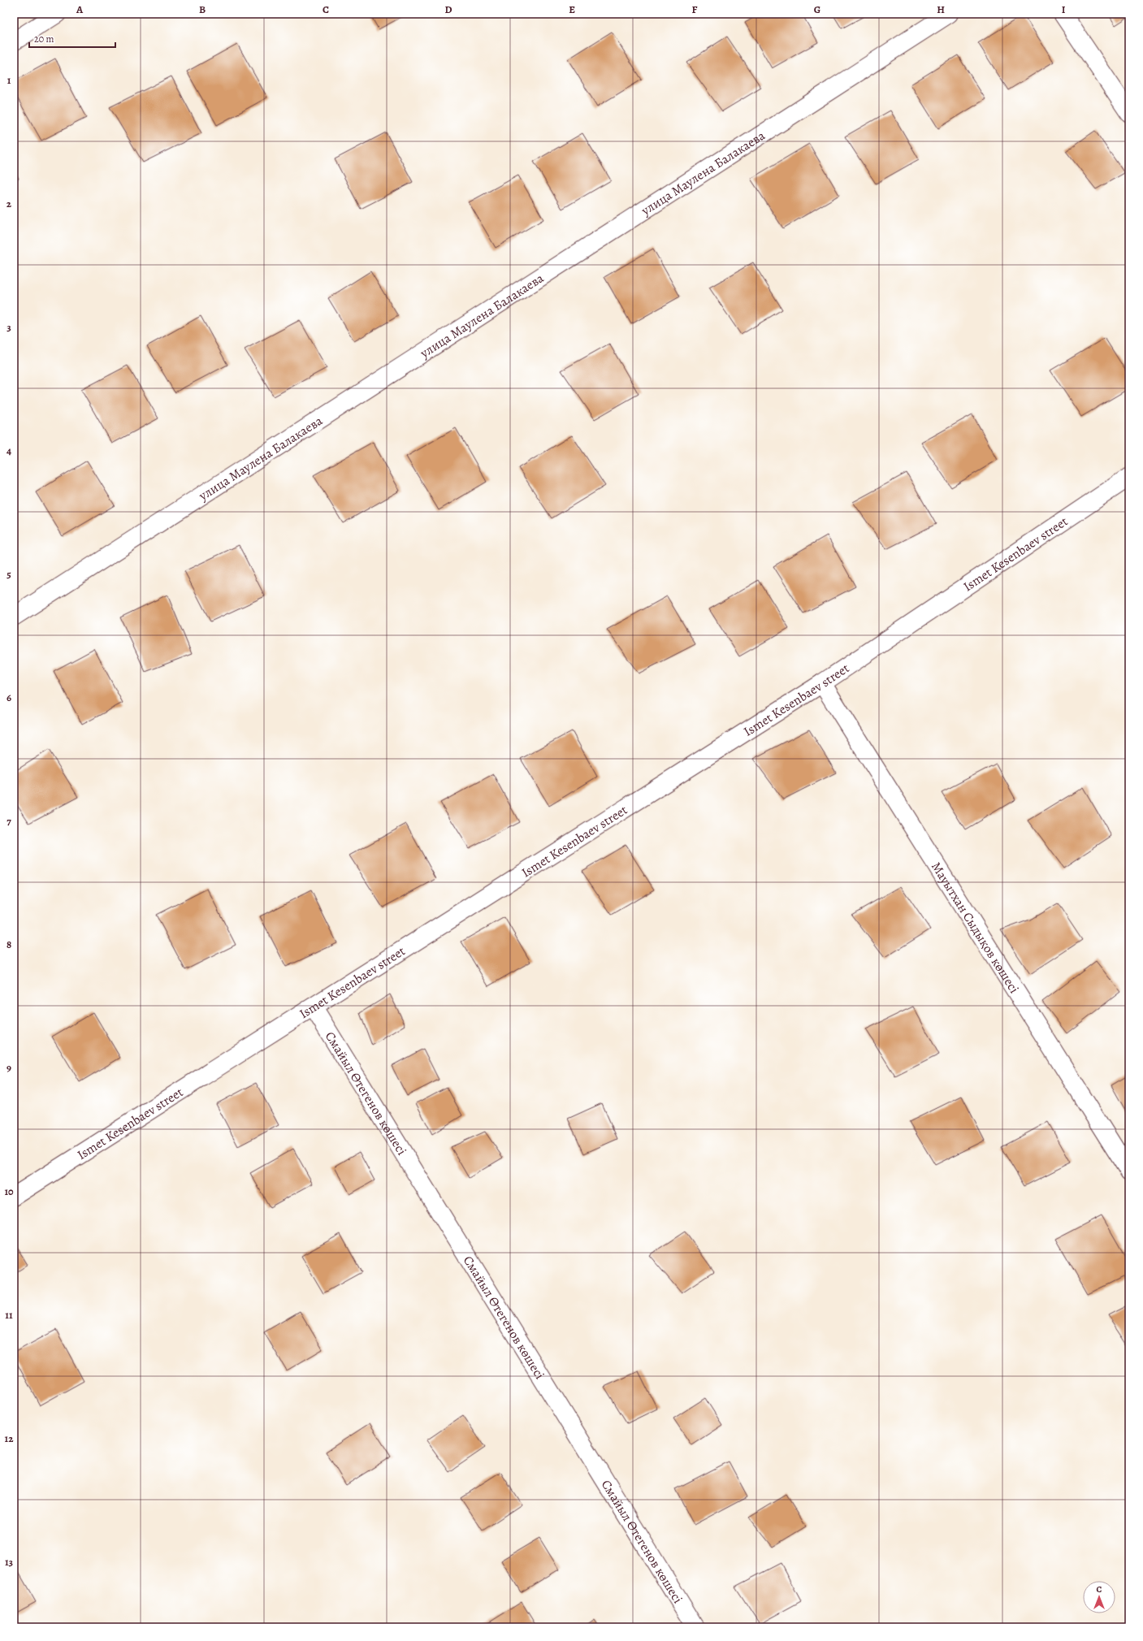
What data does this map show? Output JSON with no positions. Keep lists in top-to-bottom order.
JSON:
{
  "streets": {
    "street": [
      "улица Маулена Балакаева",
      "Ismet Kesenbaev street",
      "Мауытхан Сыдықов көшесі",
      "Смайыл Өтегенов көшесі"
    ]
  },
  "crossings": [
    ["Ismet Kesenbaev street", "Мауытхан Сыдықов көшесі"],
    ["Ismet Kesenbaev street", "Смайыл Өтегенов көшесі"]
  ],
  "scale_bar": "20 m",
  "north": "top",
  "grid": {
    "columns": [
      "A",
      "B",
      "C",
      "D",
      "E",
      "F",
      "G",
      "H",
      "I"
    ],
    "rows": [
      "1",
      "2",
      "3",
      "4",
      "5",
      "6",
      "7",
      "8",
      "9",
      "10",
      "11",
      "12",
      "13"
    ]
  }
}
